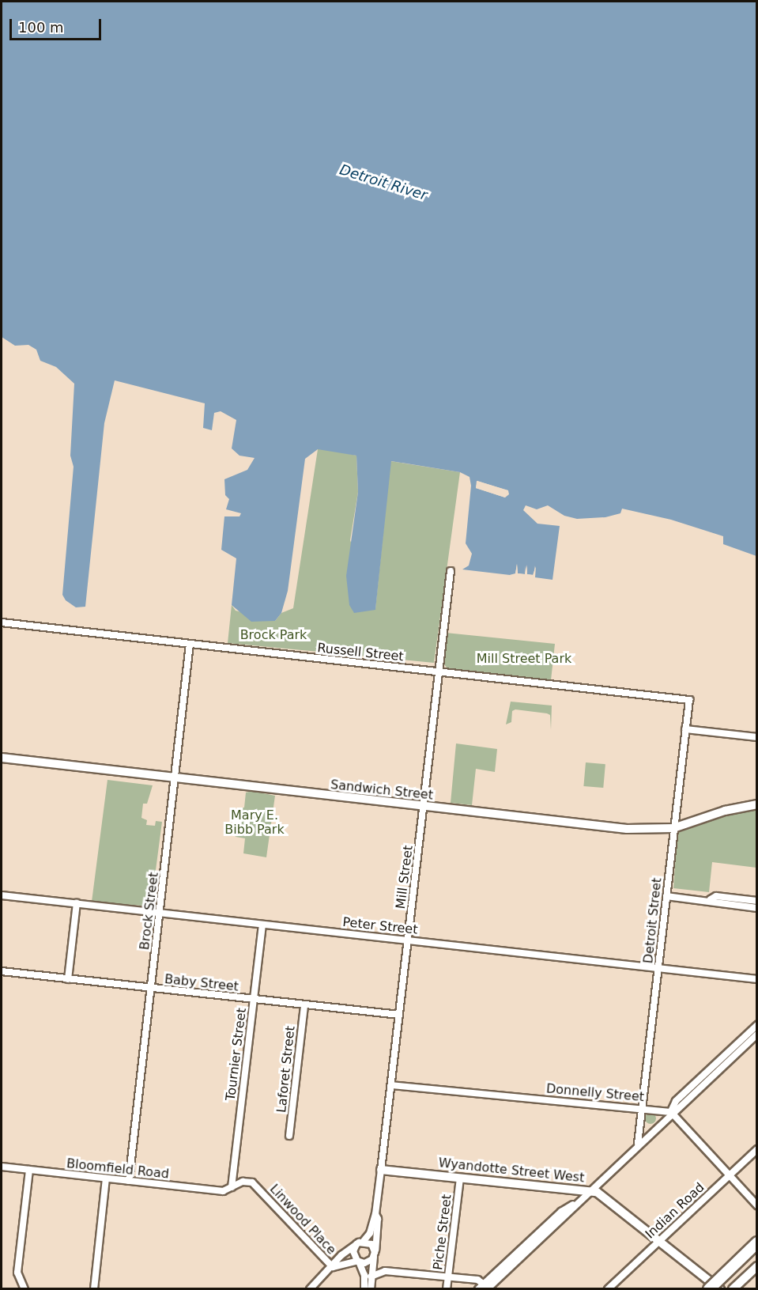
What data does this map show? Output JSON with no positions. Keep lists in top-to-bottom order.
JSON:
{
  "streets": {
    "main road": ["Sandwich Street", "Wyandotte Street West"],
    "street": [
      "Russell Street",
      "Mill Street",
      "Brock Street",
      "Detroit Street",
      "Peter Street",
      "Baby Street",
      "Tournier Street",
      "Laforet Street",
      "Donnelly Street",
      "Bloomfield Road",
      "Indian Road",
      "Linwood Place",
      "Piche Street"
    ]
  },
  "crossings": [
    ["Russell Street", "Mill Street"],
    ["Russell Street", "Brock Street"],
    ["Russell Street", "Detroit Street"],
    ["Sandwich Street", "Mill Street"],
    ["Sandwich Street", "Brock Street"],
    ["Sandwich Street", "Detroit Street"],
    ["Mill Street", "Peter Street"],
    ["Mill Street", "Baby Street"],
    ["Mill Street", "Donnelly Street"],
    ["Mill Street", "Wyandotte Street West"],
    ["Brock Street", "Peter Street"],
    ["Brock Street", "Baby Street"],
    ["Brock Street", "Bloomfield Road"],
    ["Detroit Street", "Peter Street"],
    ["Detroit Street", "Donnelly Street"],
    ["Peter Street", "Tournier Street"],
    ["Baby Street", "Tournier Street"],
    ["Baby Street", "Laforet Street"],
    ["Tournier Street", "Bloomfield Road"],
    ["Tournier Street", "Linwood Place"],
    ["Bloomfield Road", "Linwood Place"],
    ["Wyandotte Street West", "Indian Road"],
    ["Wyandotte Street West", "Piche Street"]
  ],
  "water": ["Detroit River"],
  "parks": ["Brock Park", "Mill Street Park", "Mary E. Bibb Park"],
  "scale_bar": "100 m"
}
